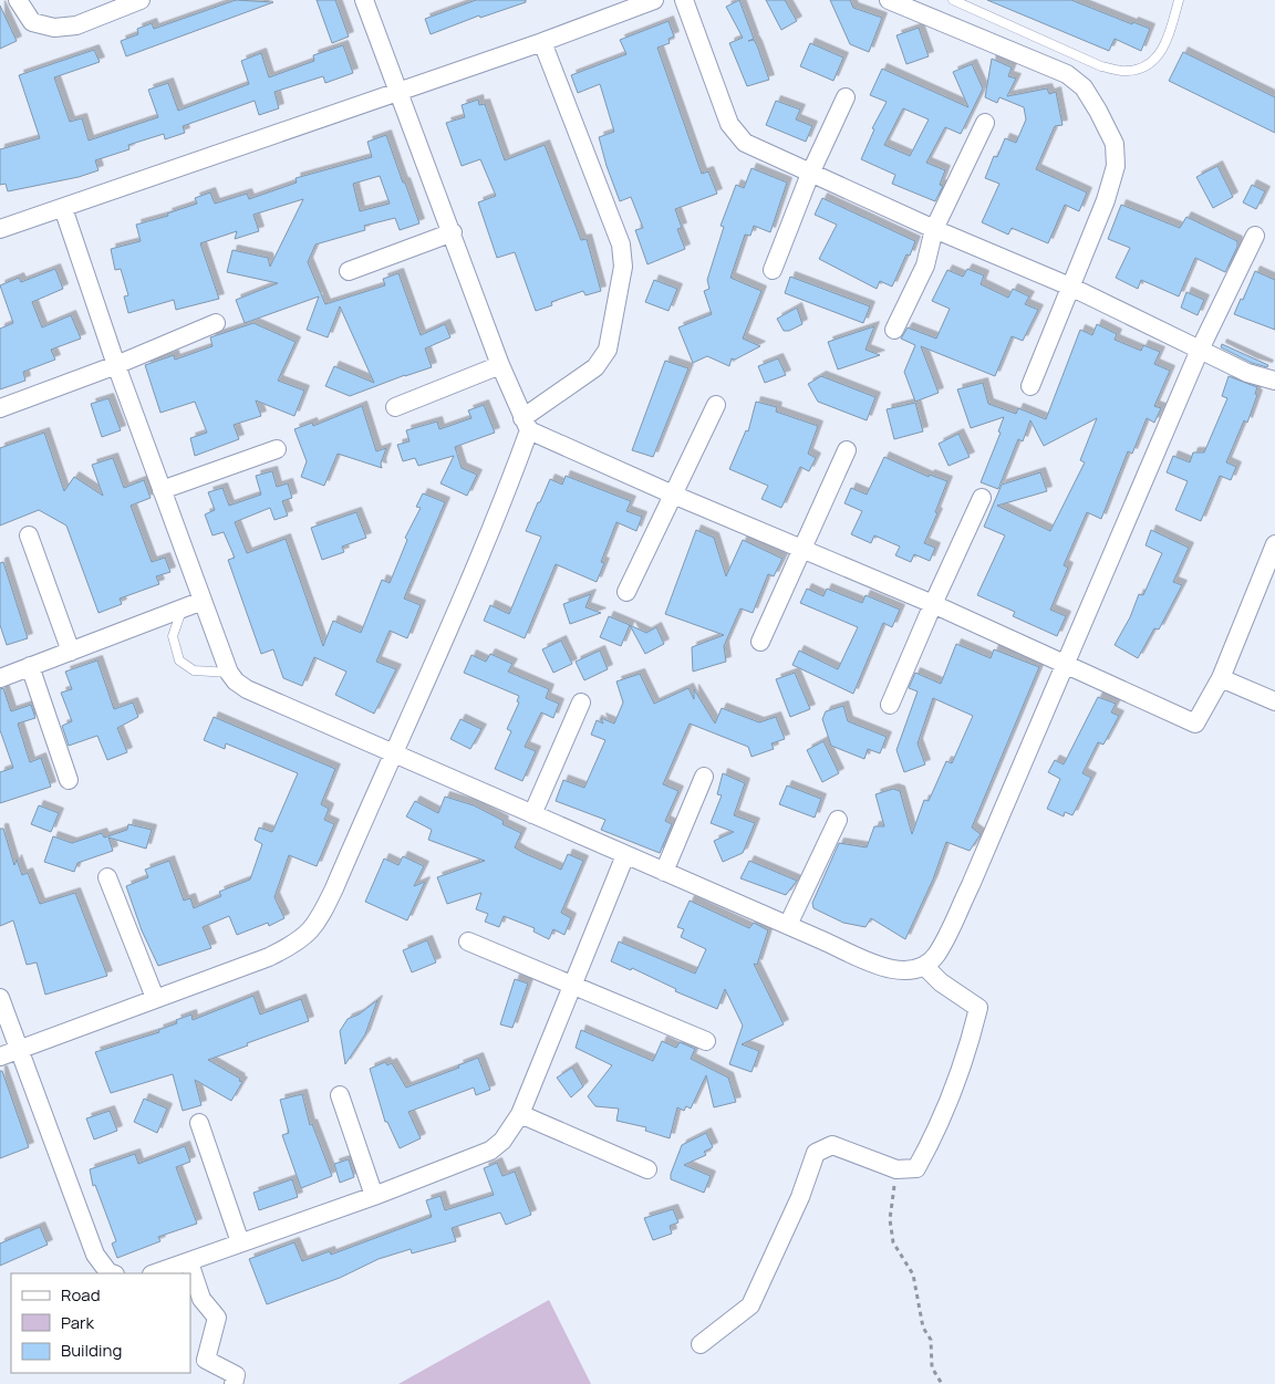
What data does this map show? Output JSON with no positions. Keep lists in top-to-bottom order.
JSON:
{
  "legend": ["Road", "Park", "Building"]
}
